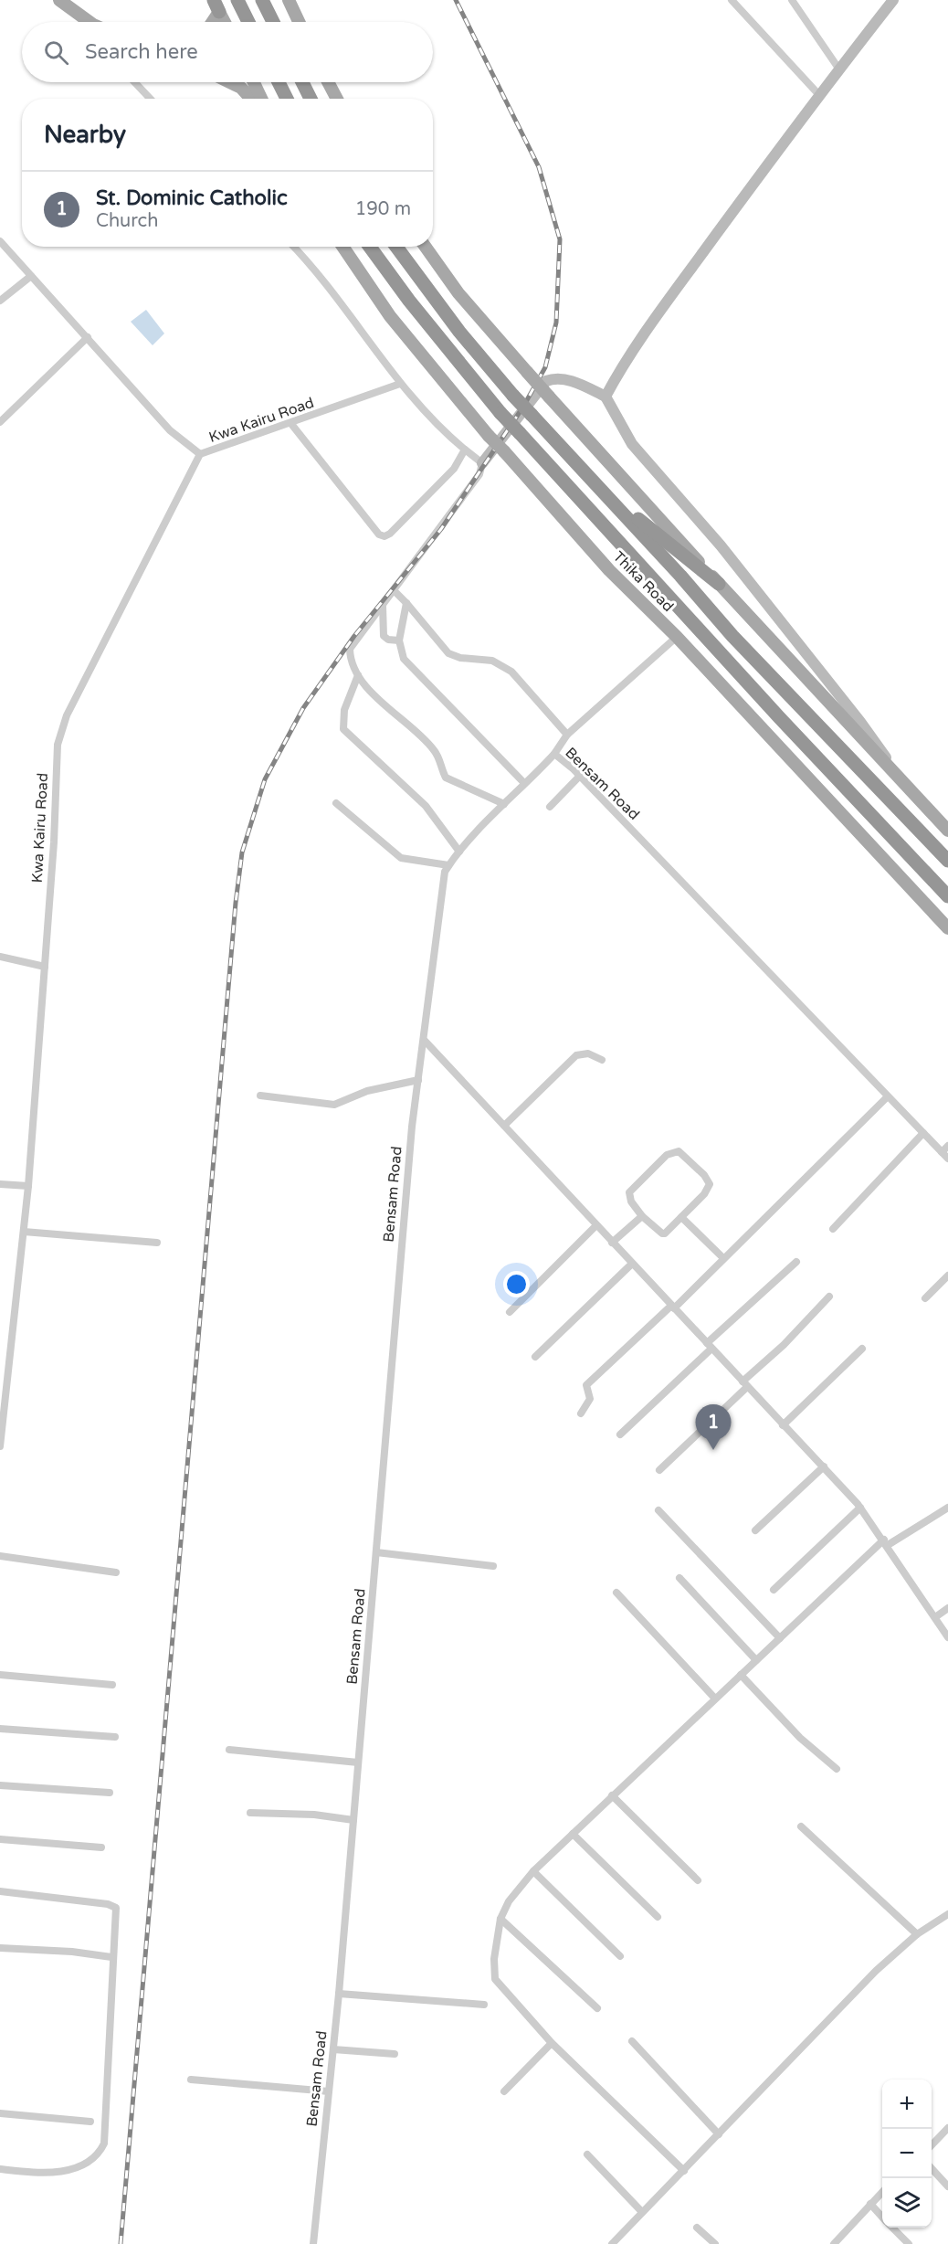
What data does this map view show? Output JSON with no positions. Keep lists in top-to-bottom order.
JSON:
{
  "streets": {
    "highway": ["Thika Road"],
    "street": ["Kwa Kairu Road", "Bensam Road"]
  },
  "page": {
    "search": "Search here",
    "heading": "Nearby",
    "list": [
      {
        "mark": "1",
        "name": "St. Dominic Catholic",
        "note": "Church",
        "value": "190 m"
      }
    ],
    "pins": "1",
    "map_buttons": ["+", "−"]
  }
}
